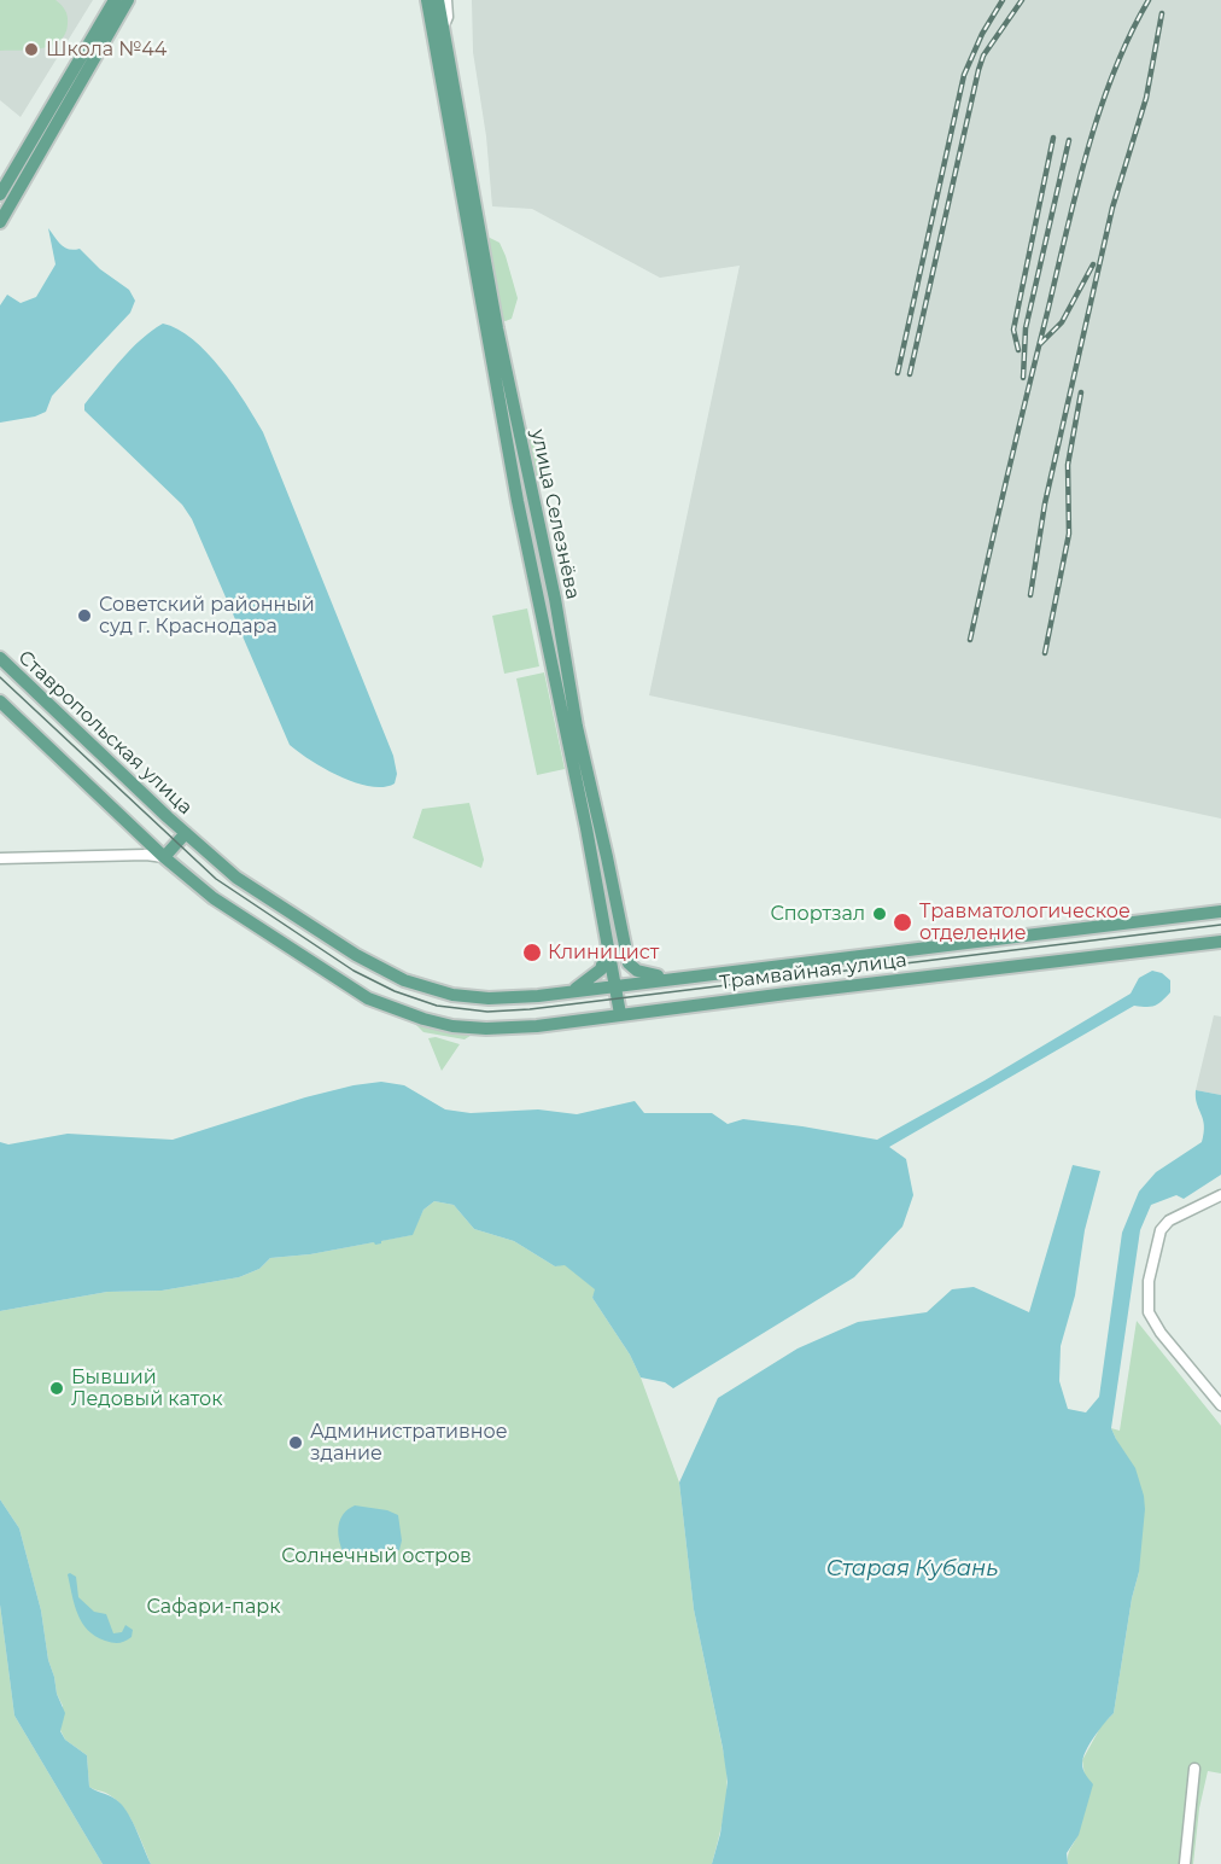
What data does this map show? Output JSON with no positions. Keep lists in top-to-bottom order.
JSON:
{
  "streets": {
    "main road": ["улица Селезнёва", "Ставропольская улица", "Трамвайная улица"]
  },
  "crossings": [
    ["улица Селезнёва", "Трамвайная улица"],
    ["Ставропольская улица", "Трамвайная улица"]
  ],
  "water": ["Старая Кубань"],
  "parks": ["Солнечный остров", "Сафари-парк"],
  "places": [
    "Школа №44",
    "Советский районный суд г. Краснодара",
    "Спортзал",
    "Травматологическое отделение",
    "Клиницист",
    "Бывший Ледовый каток",
    "Административное здание"
  ]
}
